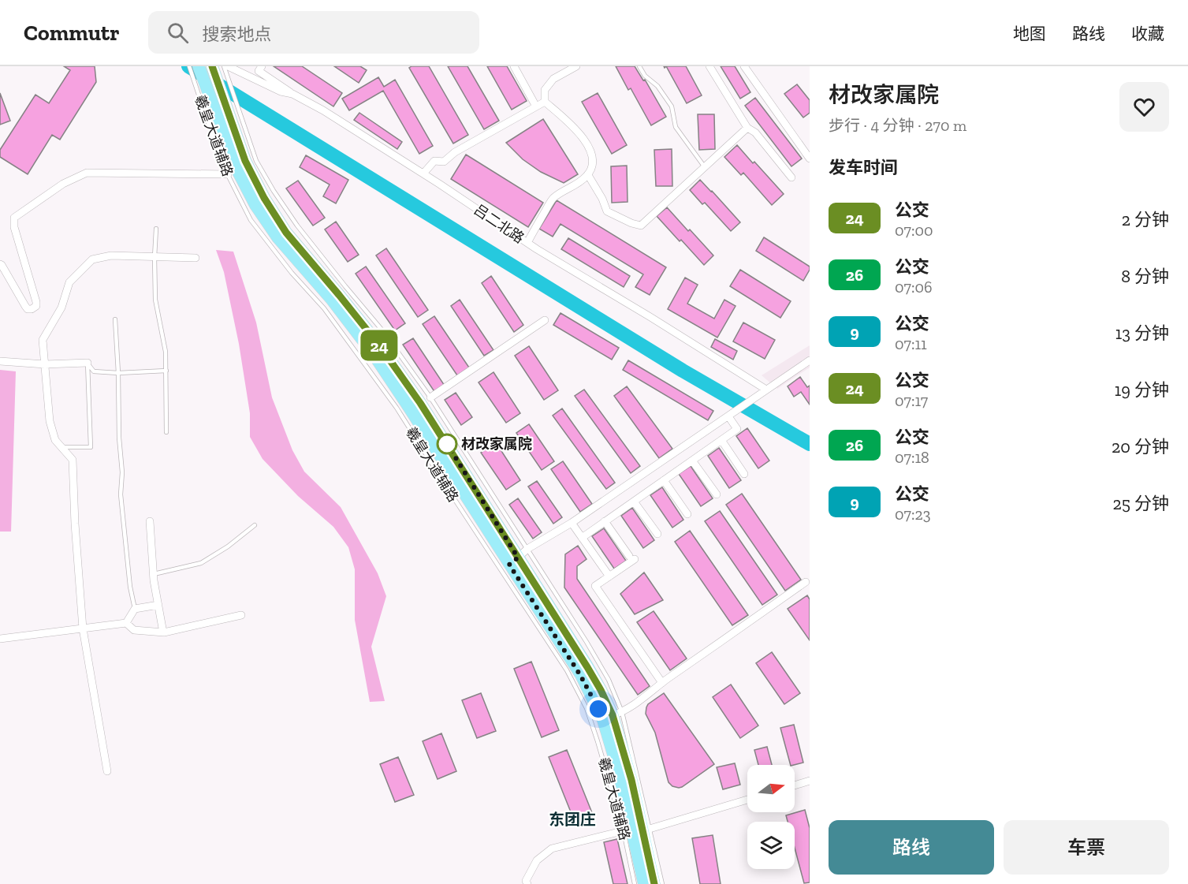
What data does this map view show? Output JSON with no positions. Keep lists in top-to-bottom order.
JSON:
{
  "streets": {
    "street": ["吕二北路"],
    "lane": ["羲皇大道辅路"]
  },
  "districts": ["东团庄"],
  "places": ["材改家属院"],
  "lines": ["bus line 24"],
  "north": "right",
  "page": {
    "header": "Commutr",
    "search": "搜索地点",
    "nav": ["地图", "路线", "收藏"],
    "on_map": "24",
    "heading": [
      ["材改家属院", "步行 · 4 分钟 · 270 m"],
      "发车时间"
    ],
    "list": [
      {
        "mark": "24",
        "name": "公交",
        "note": "07:00",
        "value": "2 分钟"
      },
      {
        "mark": "26",
        "name": "公交",
        "note": "07:06",
        "value": "8 分钟"
      },
      {
        "mark": "9",
        "name": "公交",
        "note": "07:11",
        "value": "13 分钟"
      },
      {
        "mark": "24",
        "name": "公交",
        "note": "07:17",
        "value": "19 分钟"
      },
      {
        "mark": "26",
        "name": "公交",
        "note": "07:18",
        "value": "20 分钟"
      },
      {
        "mark": "9",
        "name": "公交",
        "note": "07:23",
        "value": "25 分钟"
      }
    ],
    "buttons": ["路线", "车票"]
  }
}
